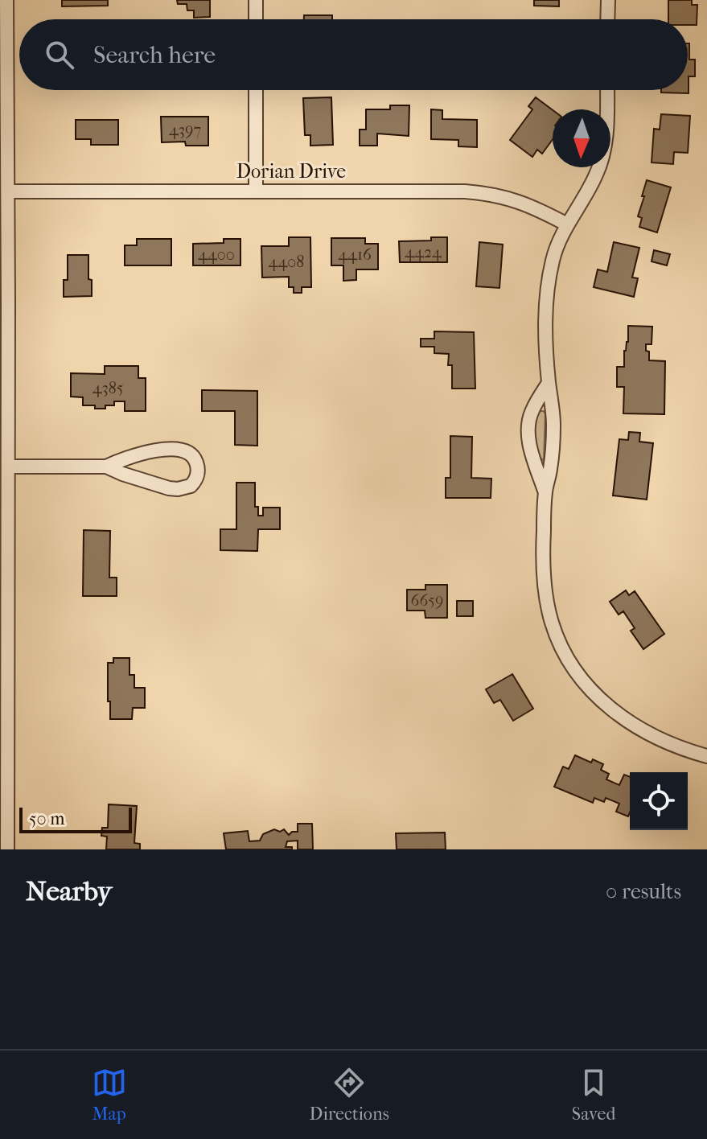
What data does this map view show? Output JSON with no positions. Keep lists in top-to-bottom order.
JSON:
{
  "streets": {
    "street": ["Dorian Drive"]
  },
  "house_numbers": [
    "4397",
    "4424",
    "4400",
    "4416",
    "4408",
    "4385",
    "6659"
  ],
  "scale_bar": "50 m",
  "north": "bottom",
  "page": {
    "search": "Search here",
    "scale": "50 m",
    "heading": ["Nearby", "0 results"],
    "nav": ["Map", "Directions", "Saved"]
  }
}
